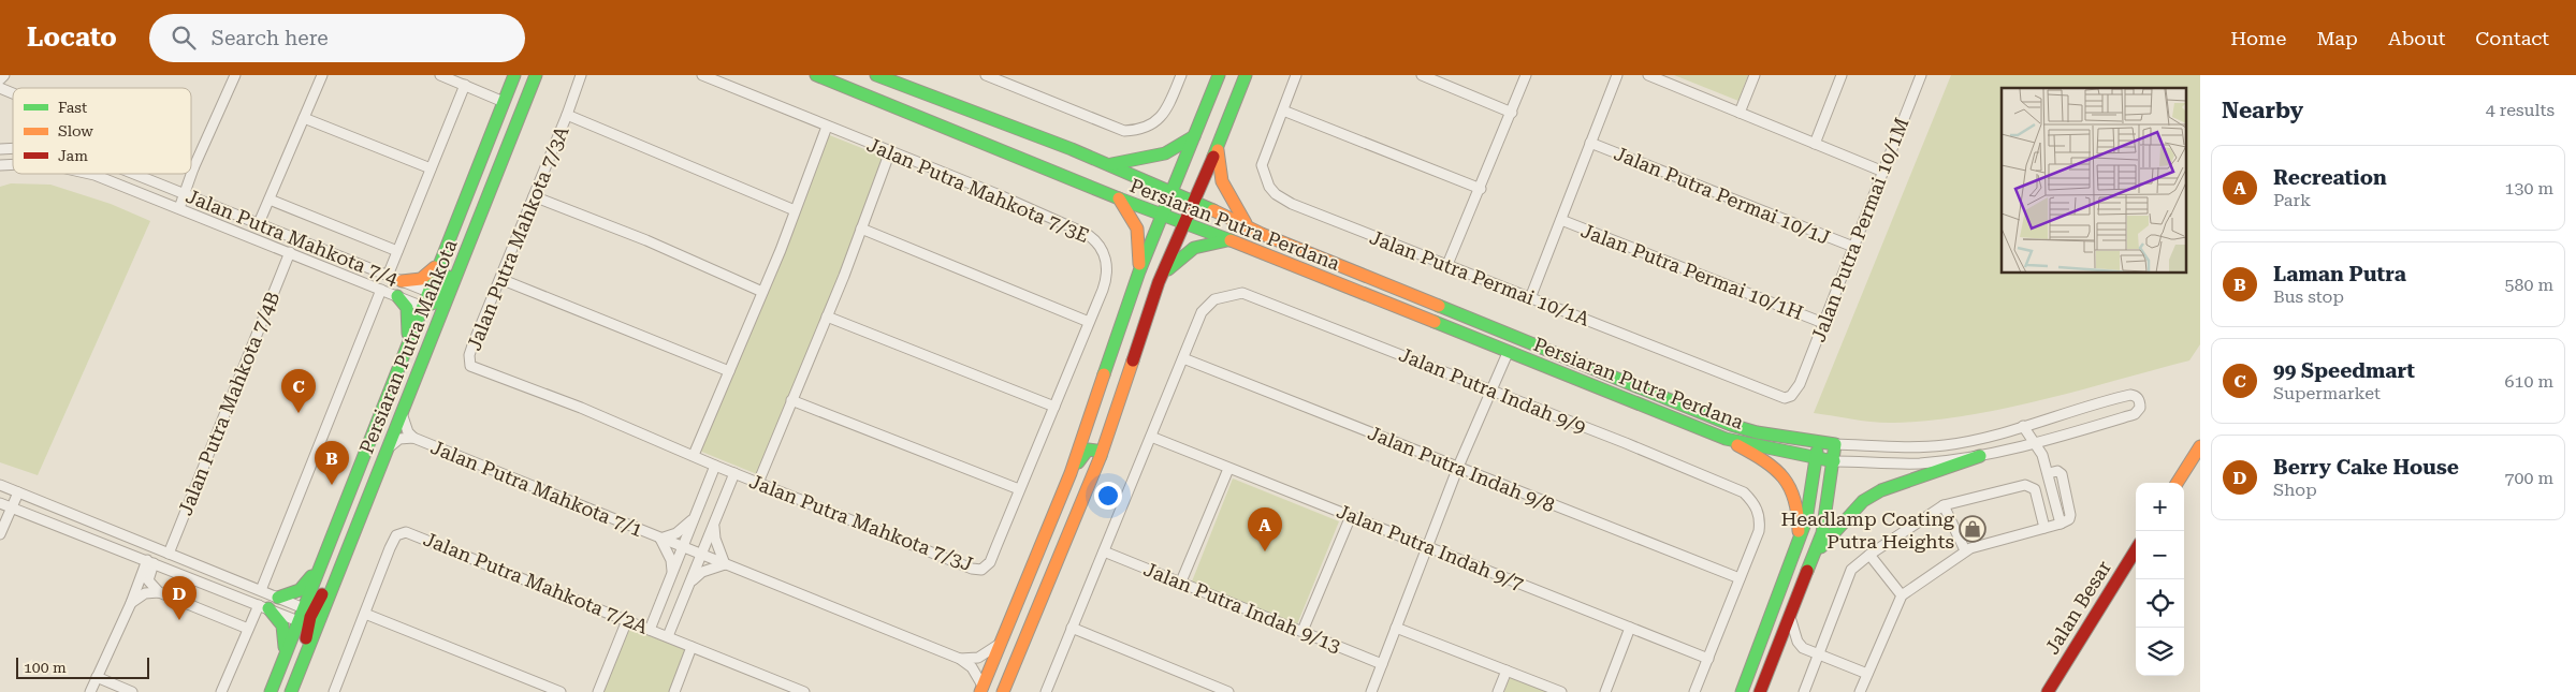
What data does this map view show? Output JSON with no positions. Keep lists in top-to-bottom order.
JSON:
{
  "streets": {
    "main road": ["Persiaran Putra Perdana", "Persiaran Putra Mahkota", "Jalan Besar"],
    "street": [
      "Jalan Putra Mahkota 7/3E",
      "Jalan Putra Permai 10/1J",
      "Jalan Putra Permai 10/1M",
      "Jalan Putra Mahkota 7/4",
      "Jalan Putra Mahkota 7/3A",
      "Jalan Putra Permai 10/1H",
      "Jalan Putra Permai 10/1A",
      "Jalan Putra Indah 9/9",
      "Jalan Putra Mahkota 7/4B",
      "Jalan Putra Indah 9/8",
      "Jalan Putra Mahkota 7/1",
      "Jalan Putra Mahkota 7/3J",
      "Jalan Putra Indah 9/7",
      "Jalan Putra Mahkota 7/2A",
      "Jalan Putra Indah 9/13"
    ]
  },
  "crossings": [
    ["Jalan Putra Mahkota 7/3E", "Jalan Putra Mahkota 7/3J"],
    ["Jalan Putra Permai 10/1J", "Jalan Putra Permai 10/1M"],
    ["Jalan Putra Permai 10/1M", "Jalan Putra Permai 10/1H"],
    ["Jalan Putra Permai 10/1M", "Jalan Putra Permai 10/1A"],
    ["Jalan Putra Mahkota 7/4", "Persiaran Putra Mahkota"],
    ["Jalan Putra Mahkota 7/4", "Jalan Putra Mahkota 7/4B"],
    ["Jalan Putra Mahkota 7/3A", "Jalan Putra Mahkota 7/3J"],
    ["Persiaran Putra Mahkota", "Jalan Putra Mahkota 7/1"],
    ["Jalan Putra Indah 9/9", "Jalan Putra Indah 9/8"]
  ],
  "places": {
    "shop": ["Headlamp Coating Putra Heights"]
  },
  "legend": ["Fast", "Slow", "Jam"],
  "scale_bar": "100 m",
  "page": {
    "header": "Locato",
    "search": "Search here",
    "nav": [
      "Home",
      "Map",
      "About",
      "Contact"
    ],
    "heading": ["Nearby", "4 results"],
    "list": [
      {
        "mark": "A",
        "name": "Recreation",
        "note": "Park",
        "value": "130 m"
      },
      {
        "mark": "B",
        "name": "Laman Putra",
        "note": "Bus stop",
        "value": "580 m"
      },
      {
        "mark": "C",
        "name": "99 Speedmart",
        "note": "Supermarket",
        "value": "610 m"
      },
      {
        "mark": "D",
        "name": "Berry Cake House",
        "note": "Shop",
        "value": "700 m"
      }
    ],
    "pins": [
      "C",
      "B",
      "A",
      "D"
    ],
    "map_buttons": ["+", "−"],
    "scale": "100 m"
  }
}
